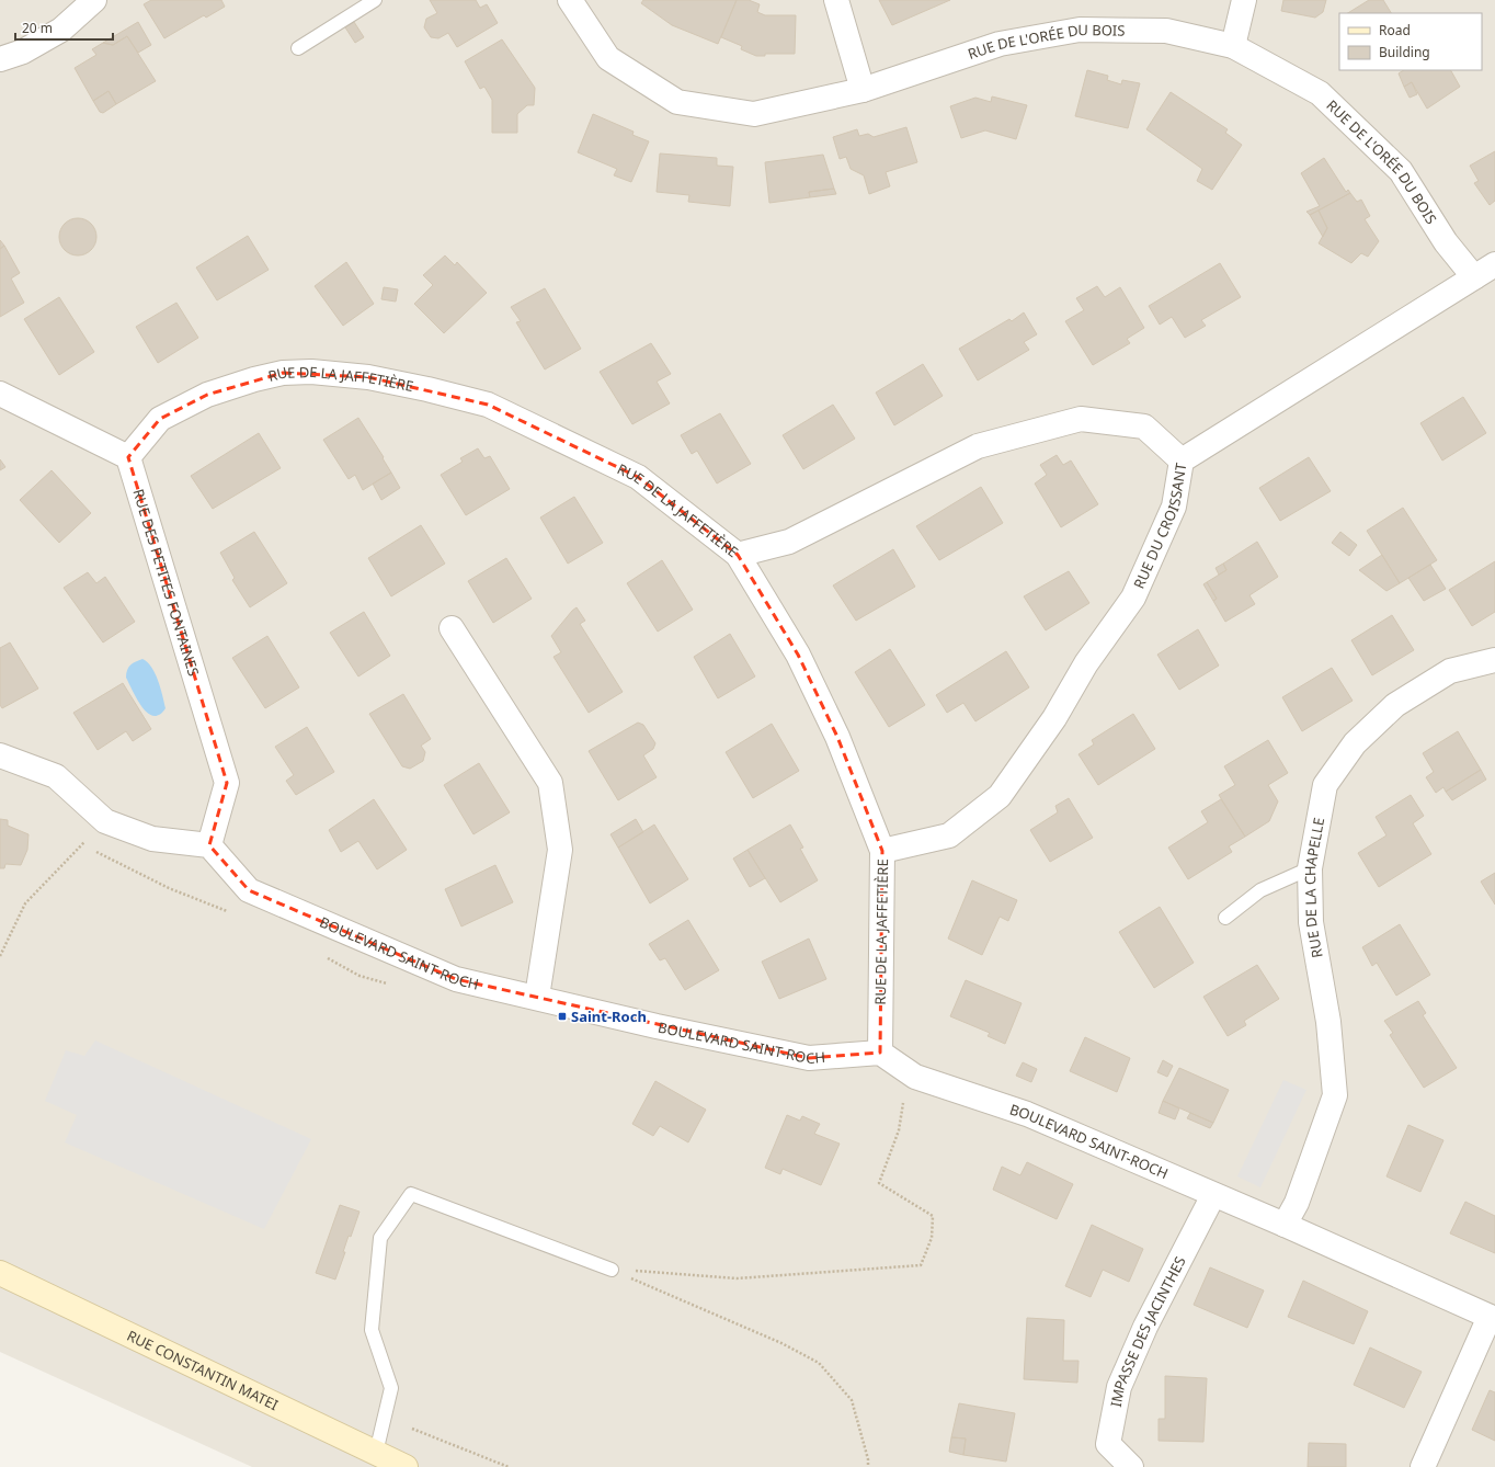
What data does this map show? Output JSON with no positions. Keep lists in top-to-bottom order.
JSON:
{
  "streets": {
    "street": [
      "RUE DE L'ORÉE DU BOIS",
      "RUE DE LA JAFFETIÈRE",
      "RUE DU CROISSANT",
      "RUE DES PETITES FONTAINES",
      "RUE DE LA CHAPELLE",
      "BOULEVARD SAINT-ROCH",
      "IMPASSE DES JACINTHES",
      "RUE CONSTANTIN MATEI"
    ]
  },
  "crossings": [
    ["RUE DE LA JAFFETIÈRE", "RUE DU CROISSANT"],
    ["RUE DE LA JAFFETIÈRE", "RUE DES PETITES FONTAINES"],
    ["RUE DE LA JAFFETIÈRE", "BOULEVARD SAINT-ROCH"],
    ["RUE DES PETITES FONTAINES", "BOULEVARD SAINT-ROCH"],
    ["RUE DE LA CHAPELLE", "BOULEVARD SAINT-ROCH"],
    ["BOULEVARD SAINT-ROCH", "IMPASSE DES JACINTHES"]
  ],
  "places": {
    "transit": ["Saint-Roch"]
  },
  "legend": ["Road", "Building"],
  "scale_bar": "20 m"
}
